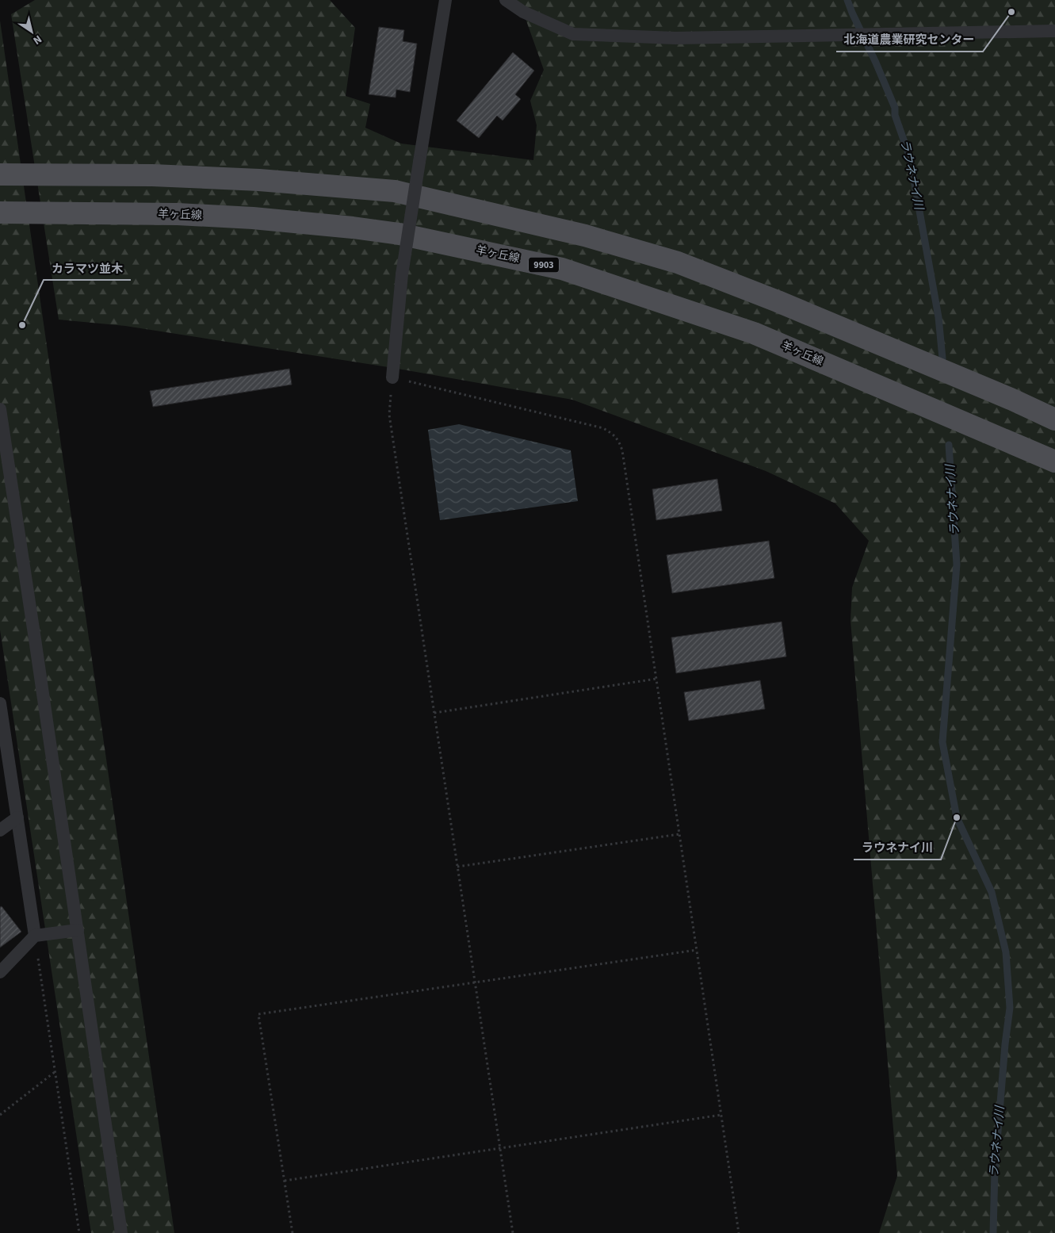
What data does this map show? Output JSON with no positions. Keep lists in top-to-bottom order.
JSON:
{
  "streets": {
    "main road": ["羊ヶ丘線", "9903"]
  },
  "water": ["ラウネナイ川"],
  "places": ["北海道農業研究センター", "カラマツ並木", "ラウネナイ川"],
  "north": "bottom right"
}
